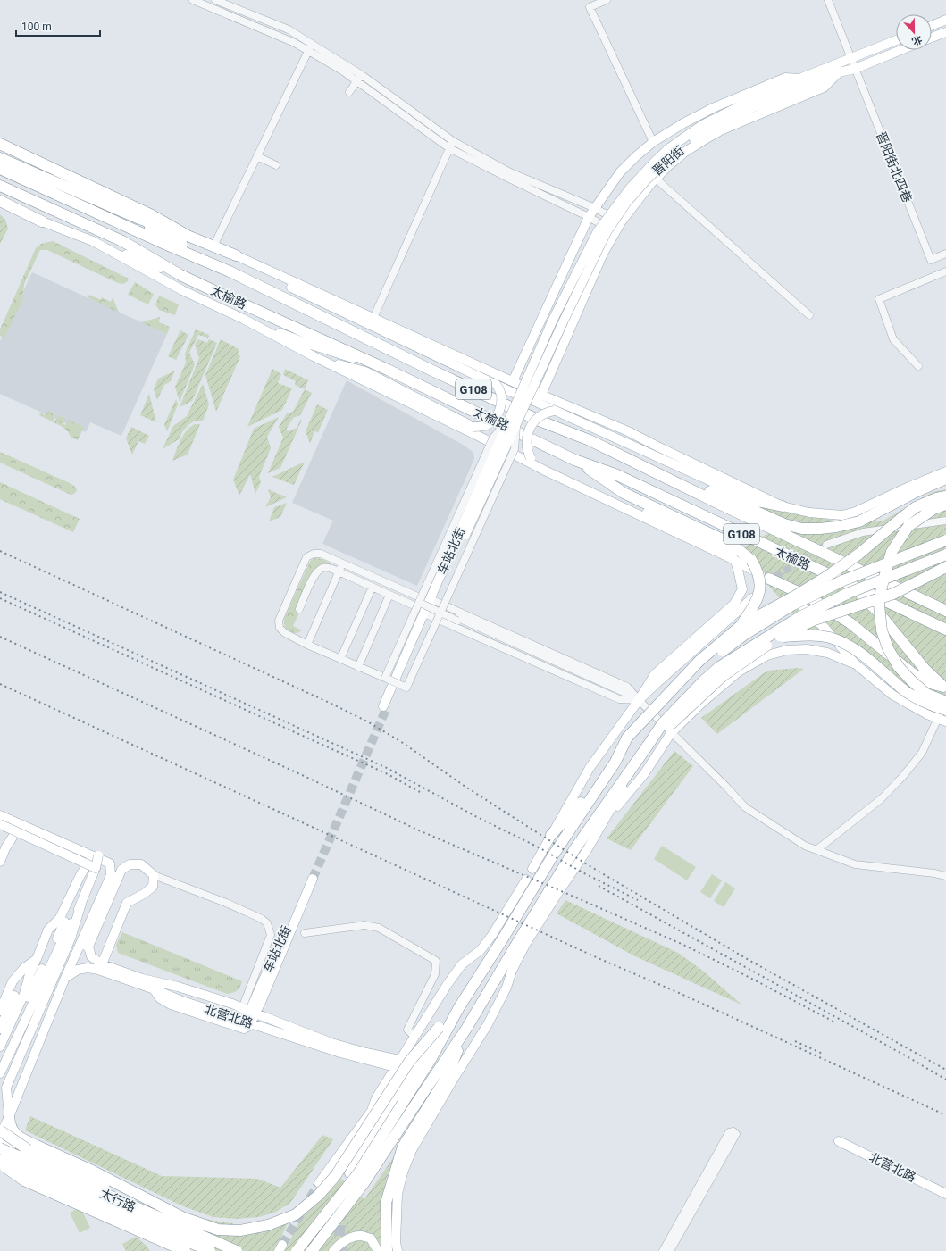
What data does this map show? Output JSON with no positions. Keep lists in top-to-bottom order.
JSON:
{
  "streets": {
    "highway": ["太榆路", "G108", "太行路"],
    "main road": ["晋阳街", "车站北街", "北营北路"],
    "street": ["晋阳街北四巷"]
  },
  "crossings": [
    ["晋阳街", "晋阳街北四巷"],
    ["晋阳街", "车站北街"],
    ["车站北街", "北营北路"]
  ],
  "scale_bar": "100 m",
  "north": "bottom"
}
